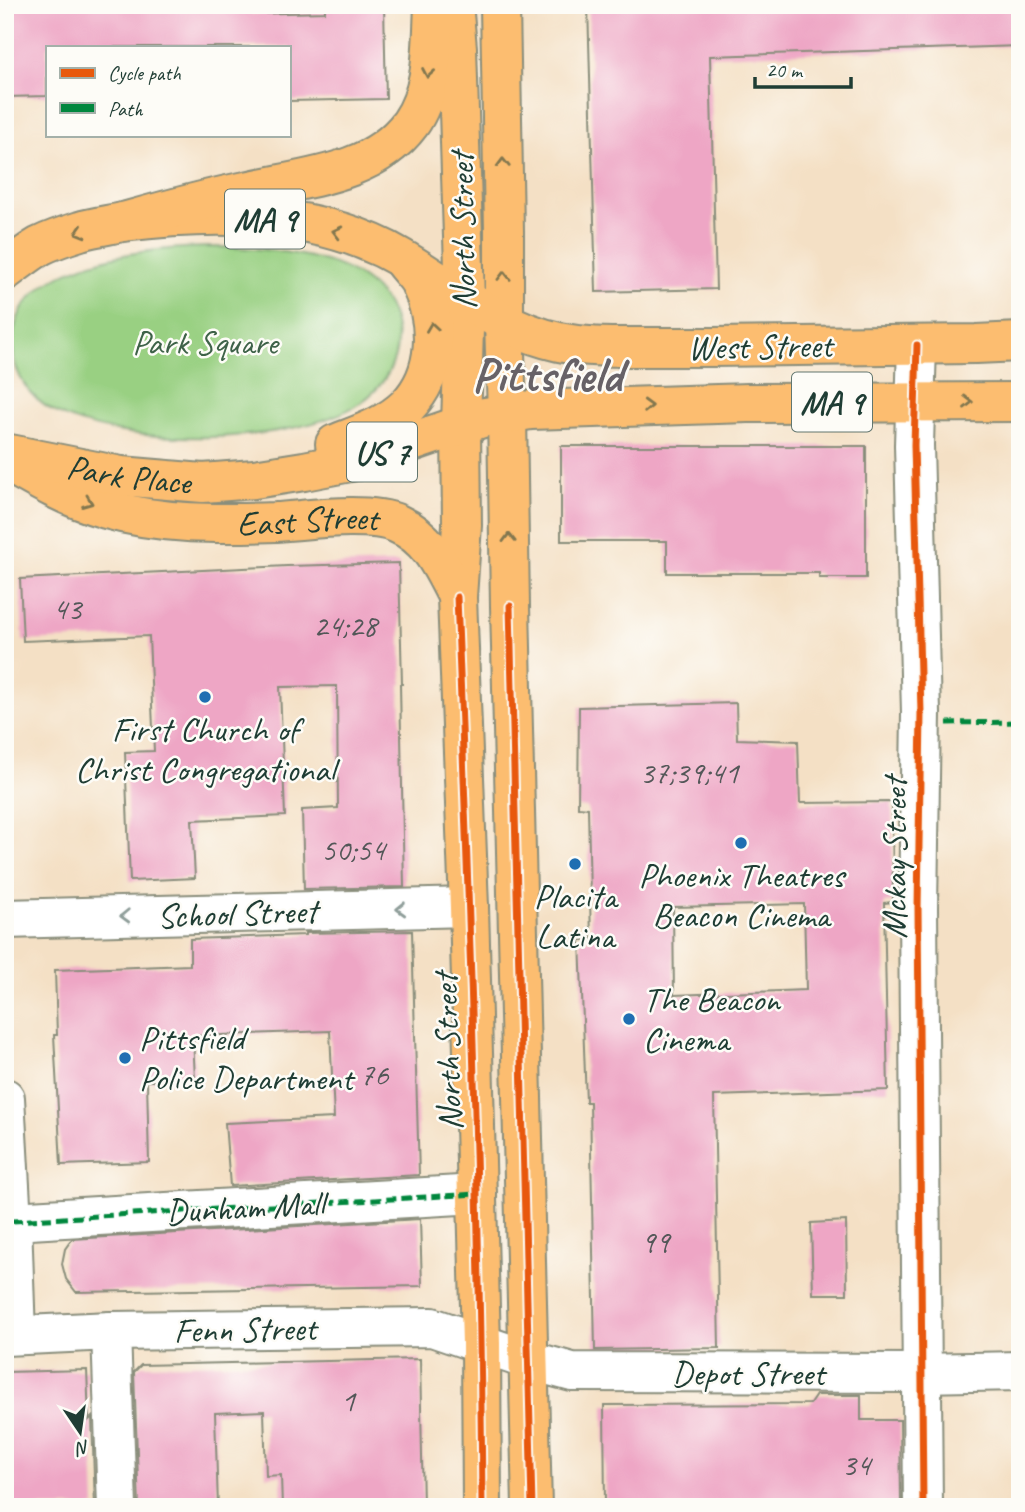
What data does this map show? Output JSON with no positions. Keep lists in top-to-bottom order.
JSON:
{
  "streets": {
    "main road": [
      "MA 9",
      "North Street",
      "West Street",
      "US 7",
      "Park Place",
      "East Street"
    ],
    "street": [
      "Mckay Street",
      "School Street",
      "Dunham Mall",
      "Fenn Street",
      "Depot Street"
    ]
  },
  "crossings": [
    ["MA 9", "North Street"],
    ["MA 9", "West Street"],
    ["MA 9", "Park Place"],
    ["North Street", "West Street"],
    ["North Street", "Park Place"],
    ["North Street", "East Street"],
    ["North Street", "School Street"],
    ["North Street", "Dunham Mall"],
    ["North Street", "Fenn Street"],
    ["North Street", "Depot Street"],
    ["West Street", "Park Place"],
    ["West Street", "Mckay Street"],
    ["Mckay Street", "Depot Street"],
    ["Fenn Street", "Depot Street"]
  ],
  "one_way": ["School Street"],
  "districts": ["Pittsfield"],
  "parks": ["Park Square"],
  "places": [
    "First Church of Christ Congregational",
    "Phoenix Theatres Beacon Cinema",
    "Placita Latina",
    "The Beacon Cinema",
    "Pittsfield Police Department"
  ],
  "house_numbers": [
    "43",
    "24;28",
    "37;39;41",
    "50;54",
    "76",
    "99",
    "1",
    "34"
  ],
  "legend": ["Cycle path", "Path"],
  "scale_bar": "20 m",
  "north": "bottom"
}
